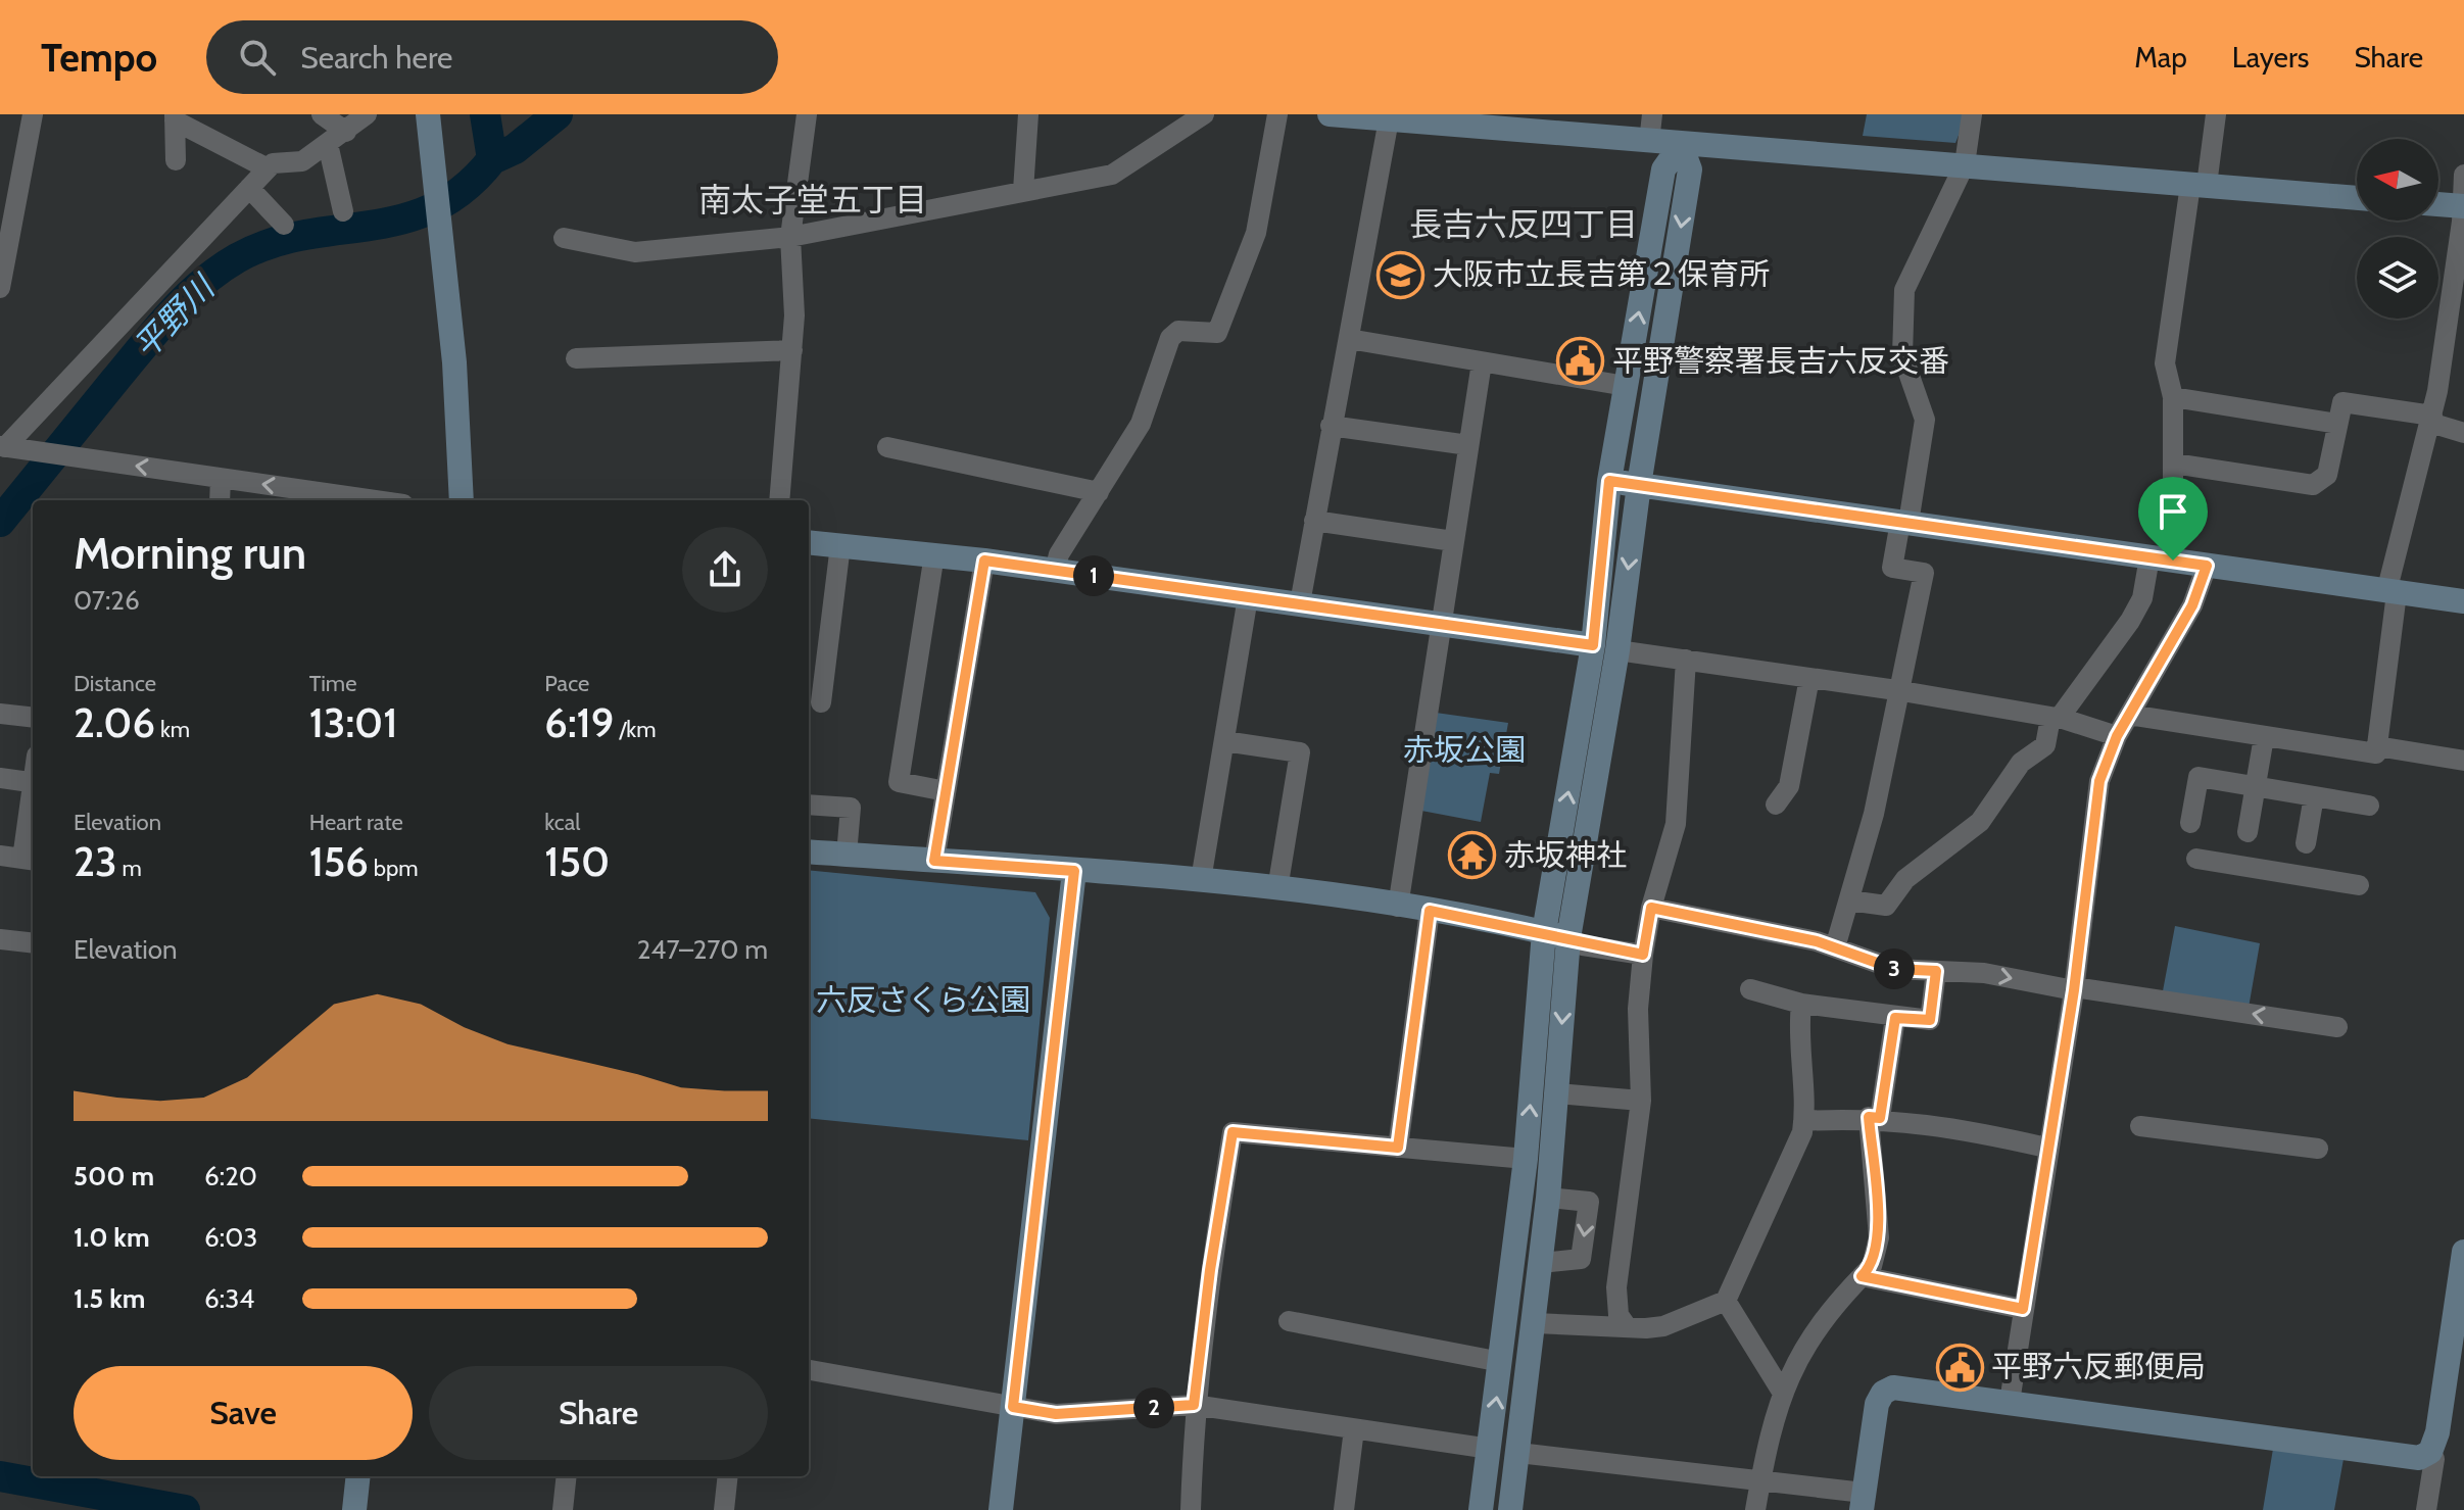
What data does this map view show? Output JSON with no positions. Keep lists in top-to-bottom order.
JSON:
{
  "districts": ["南太子堂五丁目", "長吉六反四丁目"],
  "water": ["平野川"],
  "parks": ["赤坂公園", "六反さくら公園"],
  "places": {
    "school or university": ["大阪市立長吉第２保育所"],
    "public building": ["平野警察署長吉六反交番", "平野六反郵便局"],
    "temple": ["赤坂神社"]
  },
  "north": "left",
  "page": {
    "header": "Tempo",
    "search": "Search here",
    "nav": ["Map", "Layers", "Share"],
    "heading": ["Morning run", "07:26"],
    "pins": ["1", "3", "2"],
    "stats": [
      ["Distance", "2.06 km"],
      ["Time", "13:01"],
      ["Pace", "6:19 /km"],
      ["Elevation", "23 m"],
      ["Heart rate", "156 bpm"],
      ["kcal", "150"]
    ],
    "chart": ["Elevation", "247–270 m"],
    "list": [
      {
        "name": "500 m",
        "note": "6:20"
      },
      {
        "name": "1.0 km",
        "note": "6:03"
      },
      {
        "name": "1.5 km",
        "note": "6:34"
      }
    ],
    "buttons": ["Save", "Share"]
  }
}
